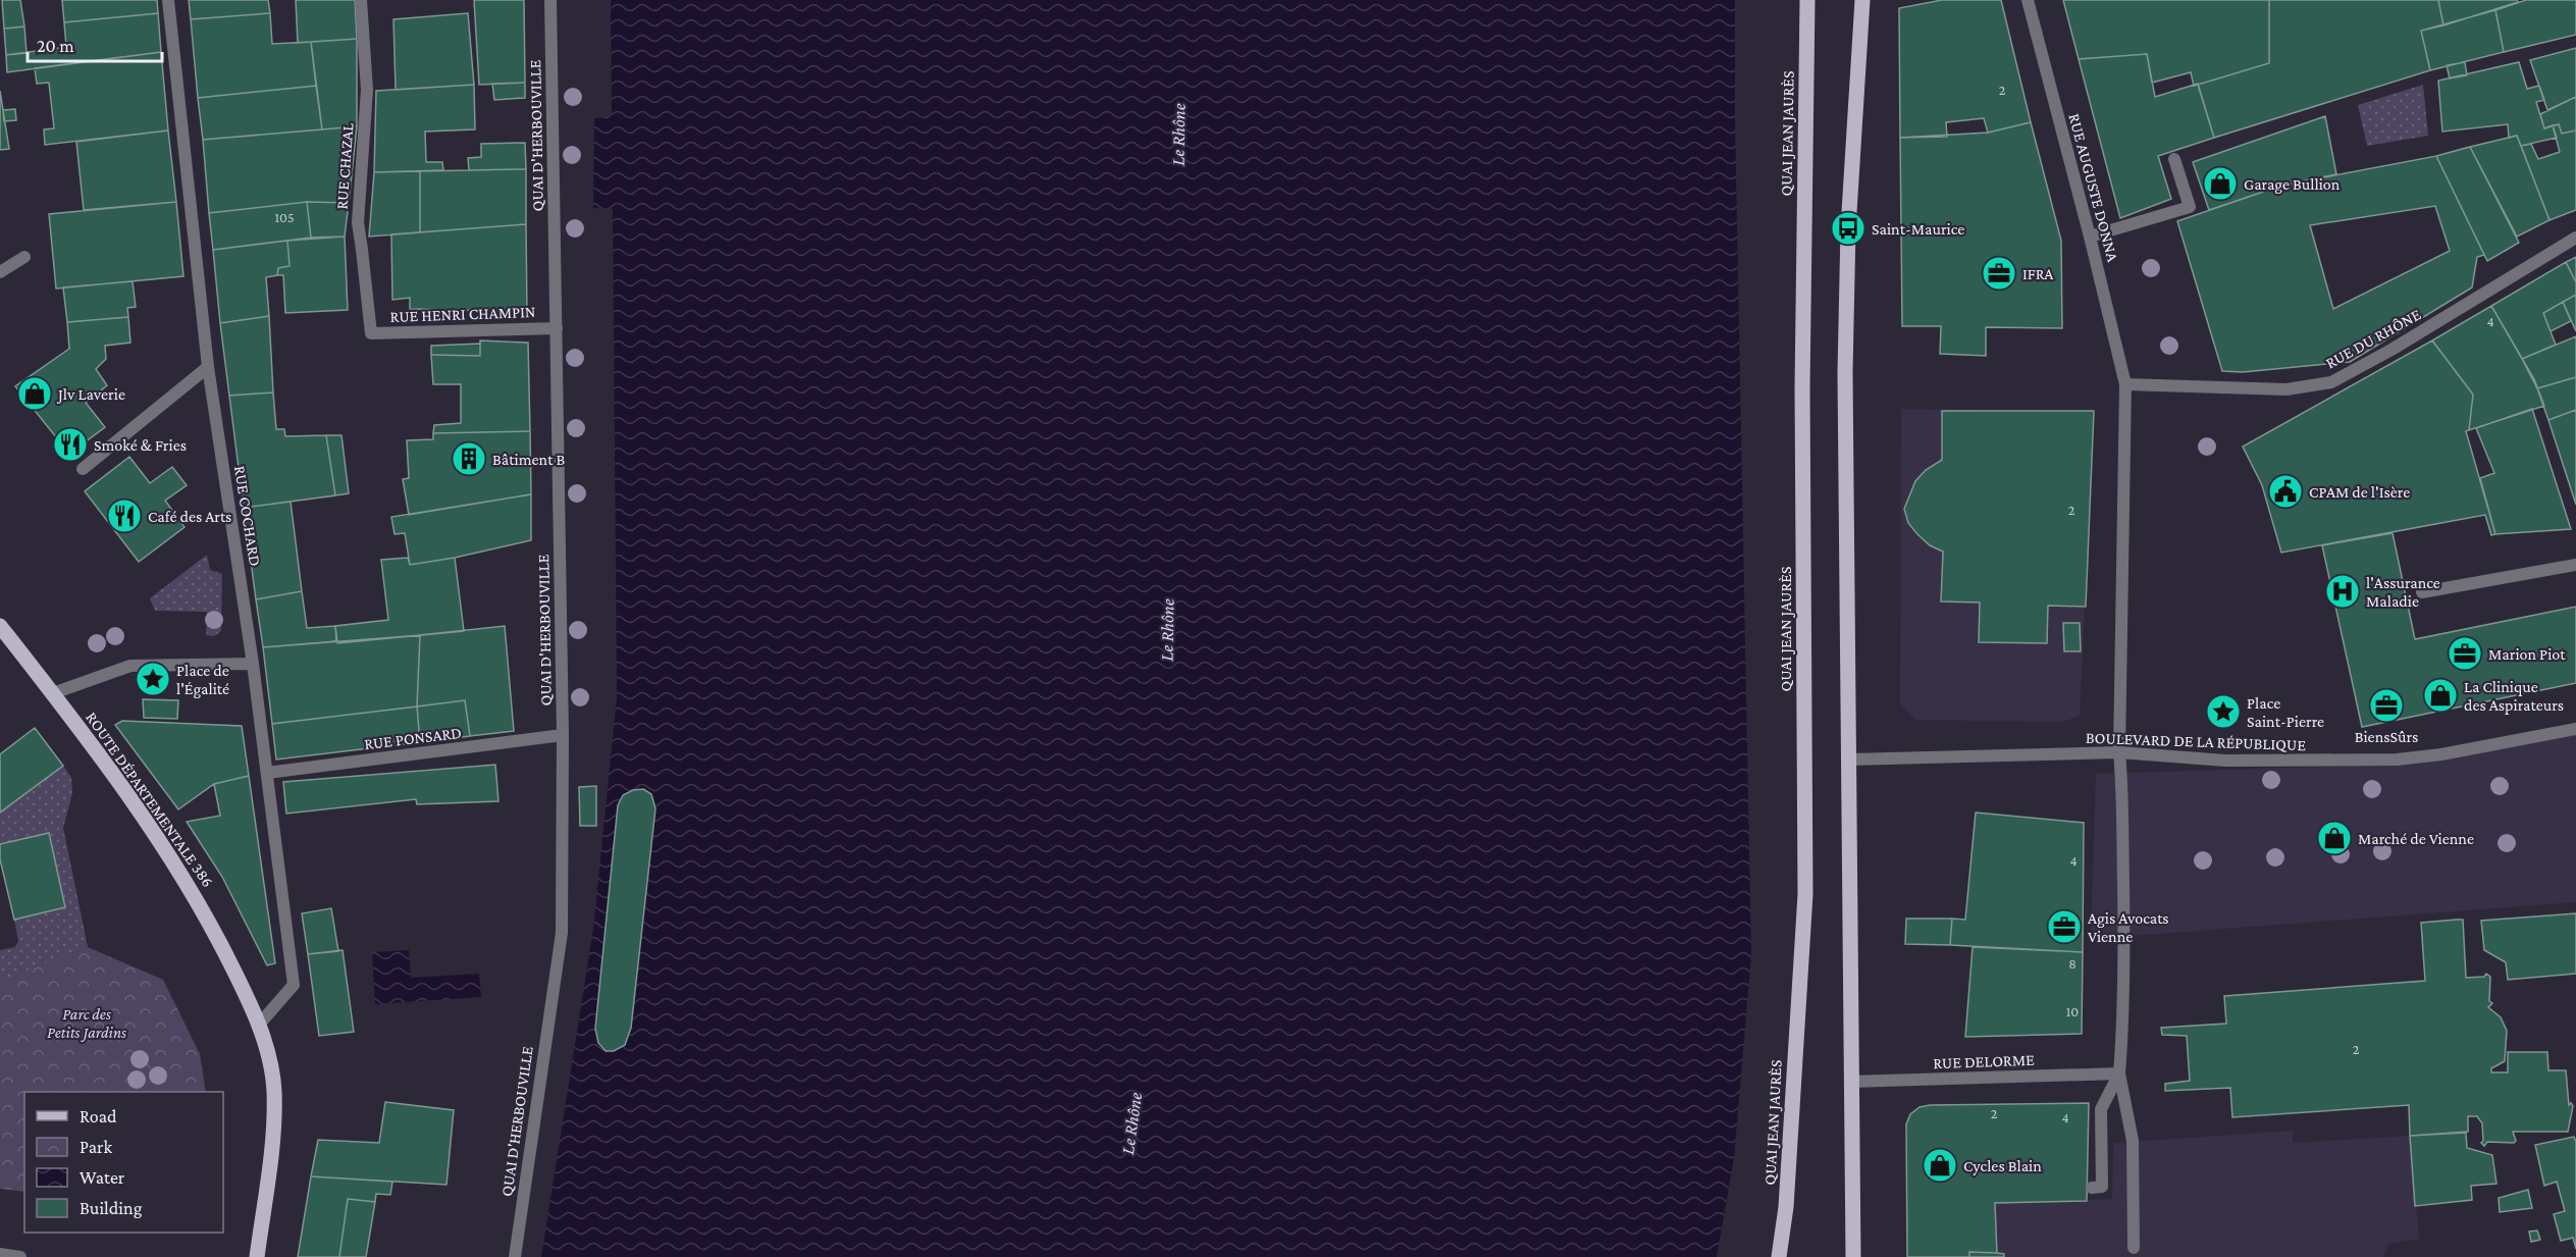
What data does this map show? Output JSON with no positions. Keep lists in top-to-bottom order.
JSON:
{
  "streets": {
    "main road": ["QUAI JEAN JAURÈS", "ROUTE DÉPARTEMENTALE 386"],
    "street": [
      "QUAI D'HERBOUVILLE",
      "RUE CHAZAL",
      "RUE AUGUSTE DONNA",
      "RUE HENRI CHAMPIN",
      "RUE DU RHÔNE",
      "RUE COCHARD",
      "RUE PONSARD",
      "BOULEVARD DE LA RÉPUBLIQUE",
      "RUE DELORME"
    ]
  },
  "crossings": [
    ["QUAI D'HERBOUVILLE", "RUE HENRI CHAMPIN"],
    ["QUAI D'HERBOUVILLE", "RUE PONSARD"],
    ["RUE CHAZAL", "RUE HENRI CHAMPIN"],
    ["RUE AUGUSTE DONNA", "RUE DU RHÔNE"],
    ["RUE COCHARD", "RUE PONSARD"],
    ["RUE COCHARD", "ROUTE DÉPARTEMENTALE 386"]
  ],
  "water": ["Le Rhône"],
  "parks": ["Parc des Petits Jardins"],
  "places": {
    "shop": [
      "Garage Bullion",
      "Jlv Laverie",
      "La Clinique des Aspirateurs",
      "Marché de Vienne",
      "Cycles Blain"
    ],
    "bus stop": ["Saint-Maurice"],
    "office": [
      "IFRA",
      "Marion Piot",
      "BiensSûrs",
      "Agis Avocats Vienne"
    ],
    "restaurant": ["Smoké & Fries", "Café des Arts"],
    "building": ["Bâtiment B"],
    "public building": ["CPAM de l'Isère"],
    "hospital": ["l'Assurance Maladie"],
    "place": ["Place de l'Égalité", "Place Saint-Pierre"]
  },
  "house_numbers": [
    "2",
    "105",
    "4",
    "2",
    "4",
    "8",
    "10",
    "2",
    "2",
    "4"
  ],
  "legend": [
    "Road",
    "Park",
    "Water",
    "Building"
  ],
  "scale_bar": "20 m"
}
